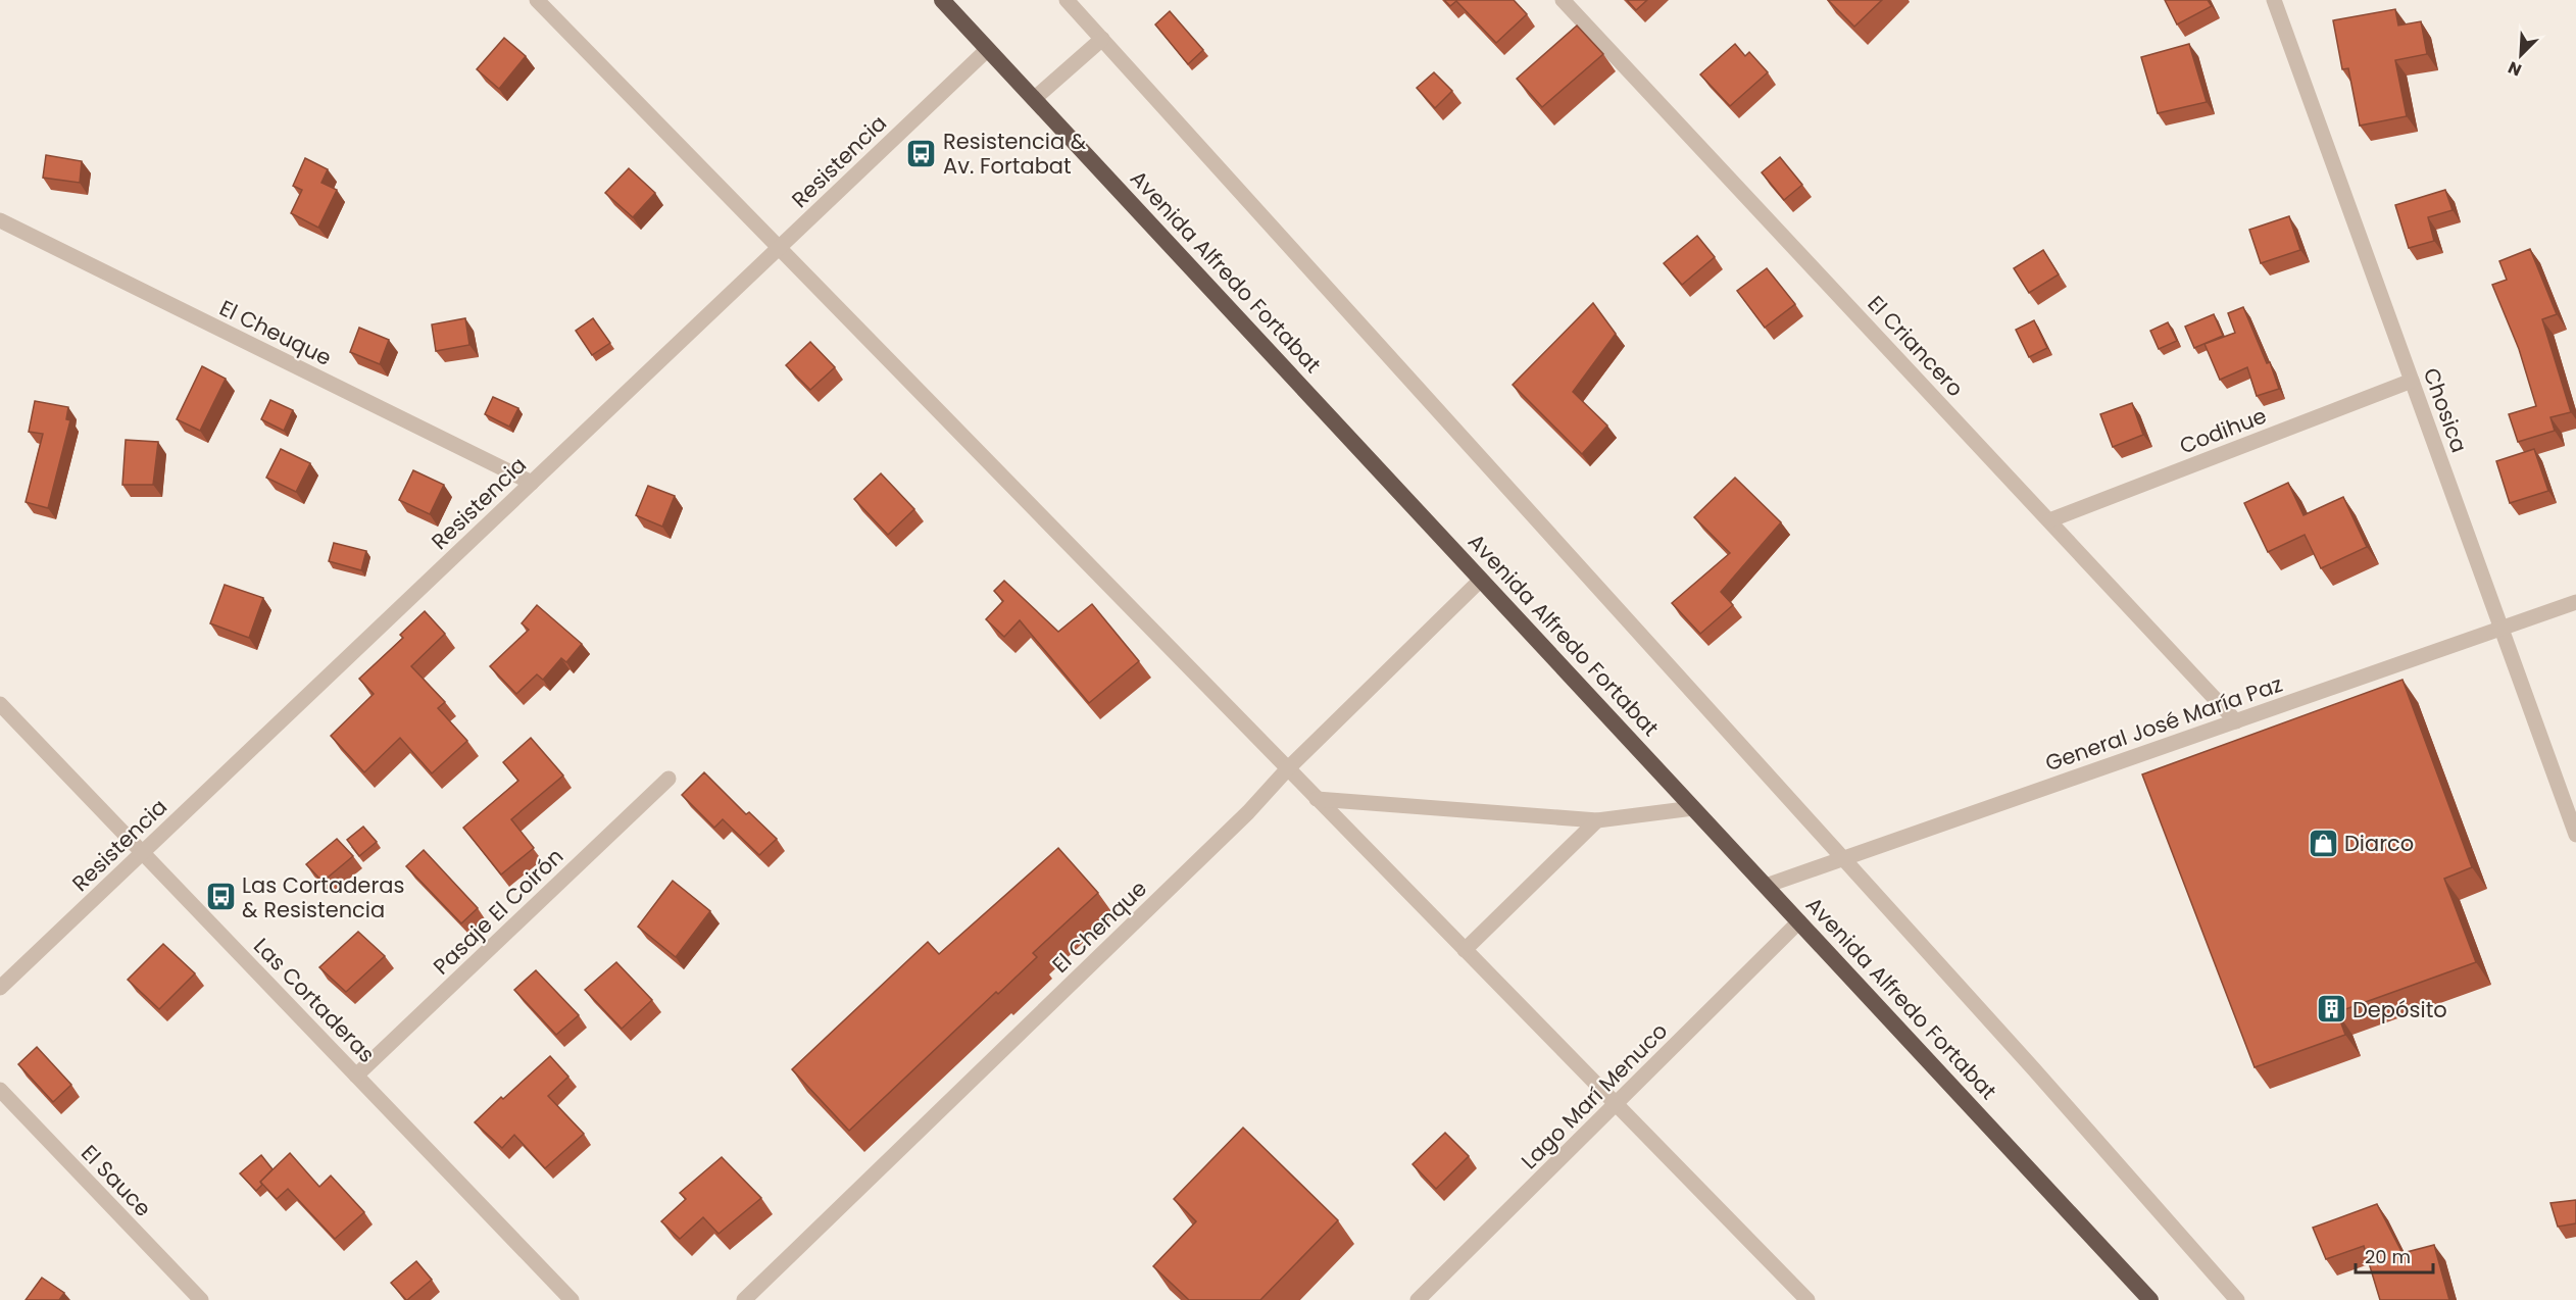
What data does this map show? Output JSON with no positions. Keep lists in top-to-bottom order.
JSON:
{
  "streets": {
    "highway": ["Avenida Alfredo Fortabat"],
    "street": [
      "Resistencia",
      "El Cheuque",
      "El Criancero",
      "Chosica",
      "Codihue",
      "General José María Paz",
      "Pasaje El Coirón",
      "El Chenque",
      "Las Cortaderas",
      "Lago Marí Menuco",
      "El Sauce"
    ]
  },
  "crossings": [
    ["Resistencia", "Avenida Alfredo Fortabat"],
    ["Resistencia", "El Cheuque"],
    ["Resistencia", "Las Cortaderas"],
    ["Avenida Alfredo Fortabat", "General José María Paz"],
    ["Avenida Alfredo Fortabat", "El Chenque"],
    ["Avenida Alfredo Fortabat", "Lago Marí Menuco"],
    ["El Criancero", "Codihue"],
    ["El Criancero", "General José María Paz"],
    ["Chosica", "Codihue"],
    ["Chosica", "General José María Paz"],
    ["Pasaje El Coirón", "Las Cortaderas"]
  ],
  "places": {
    "bus stop": ["Resistencia & Av. Fortabat", "Las Cortaderas & Resistencia"],
    "shop": ["Diarco"],
    "building": ["Depósito"]
  },
  "scale_bar": "20 m",
  "north": "bottom left"
}
